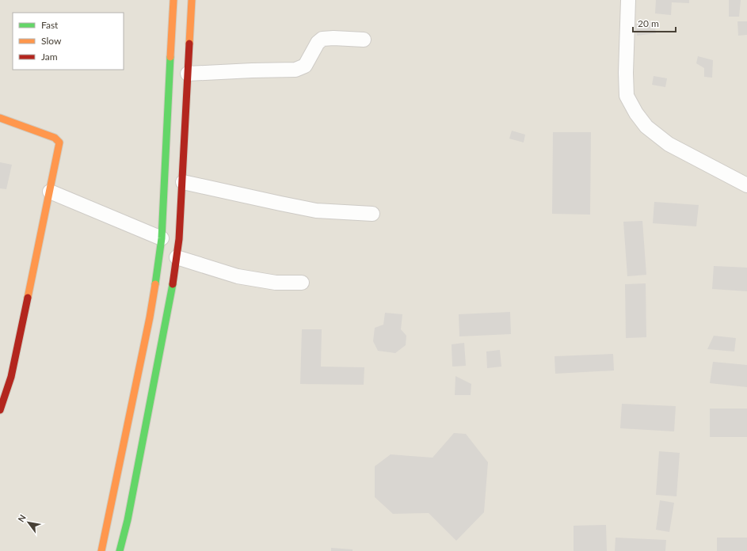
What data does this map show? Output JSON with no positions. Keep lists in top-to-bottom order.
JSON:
{
  "legend": ["Fast", "Slow", "Jam"],
  "scale_bar": "20 m",
  "north": "top left"
}
